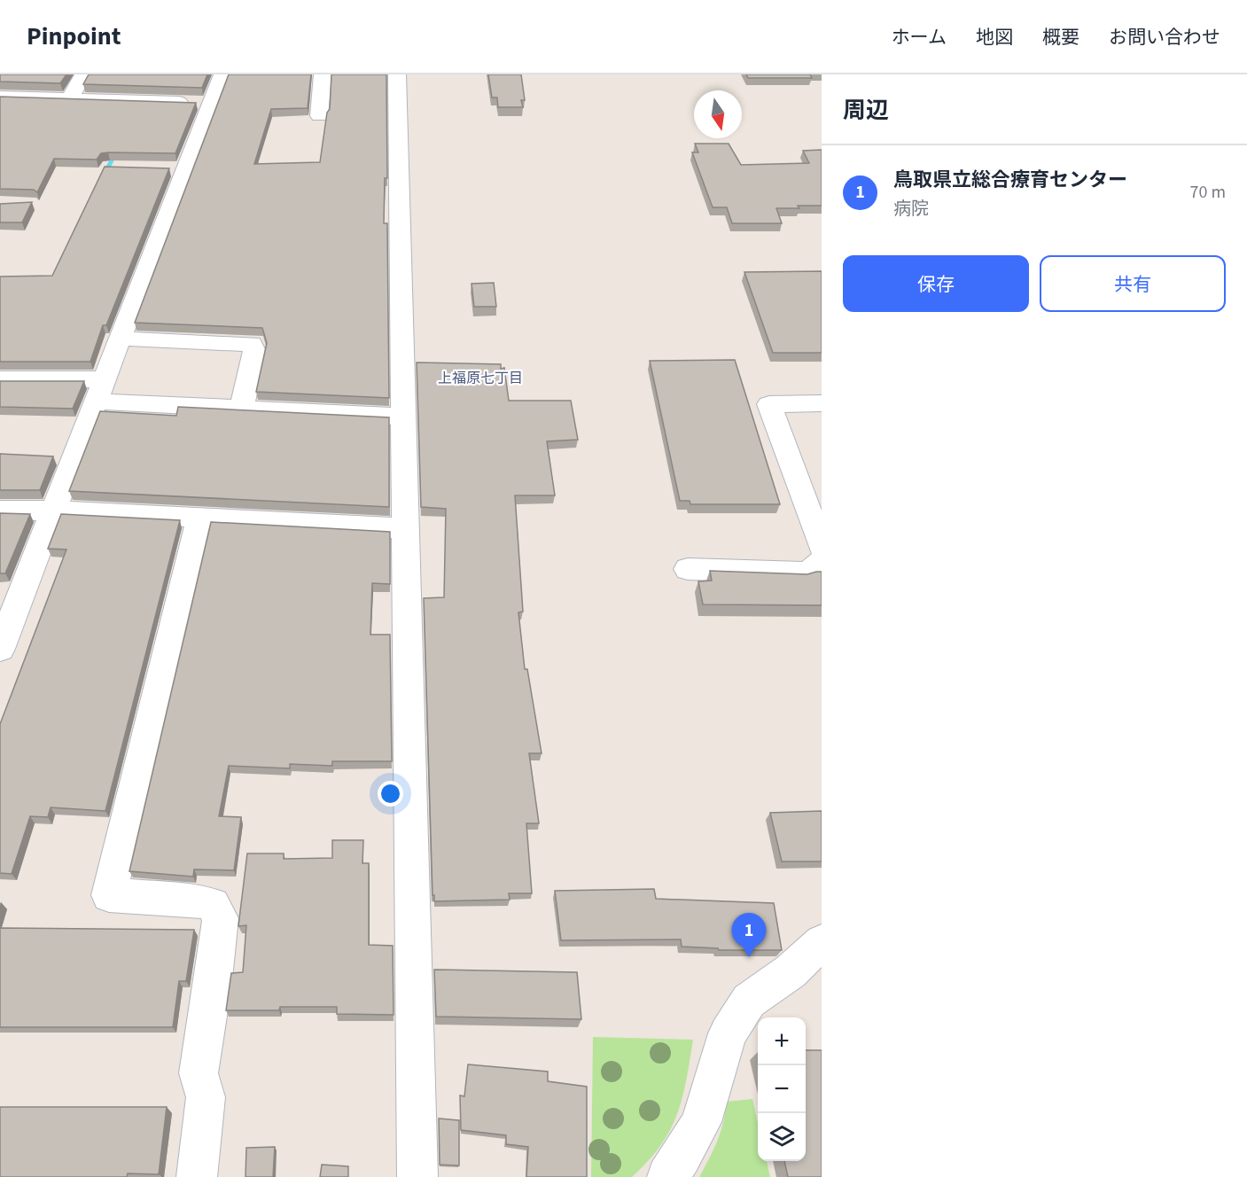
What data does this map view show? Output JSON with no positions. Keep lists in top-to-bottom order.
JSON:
{
  "districts": ["上福原七丁目"],
  "north": "bottom",
  "page": {
    "header": "Pinpoint",
    "nav": [
      "ホーム",
      "地図",
      "概要",
      "お問い合わせ"
    ],
    "heading": "周辺",
    "list": [
      {
        "mark": "1",
        "name": "鳥取県立総合療育センター",
        "note": "病院",
        "value": "70 m"
      }
    ],
    "buttons": ["保存", "共有"],
    "pins": "1",
    "map_buttons": ["+", "−"]
  }
}
